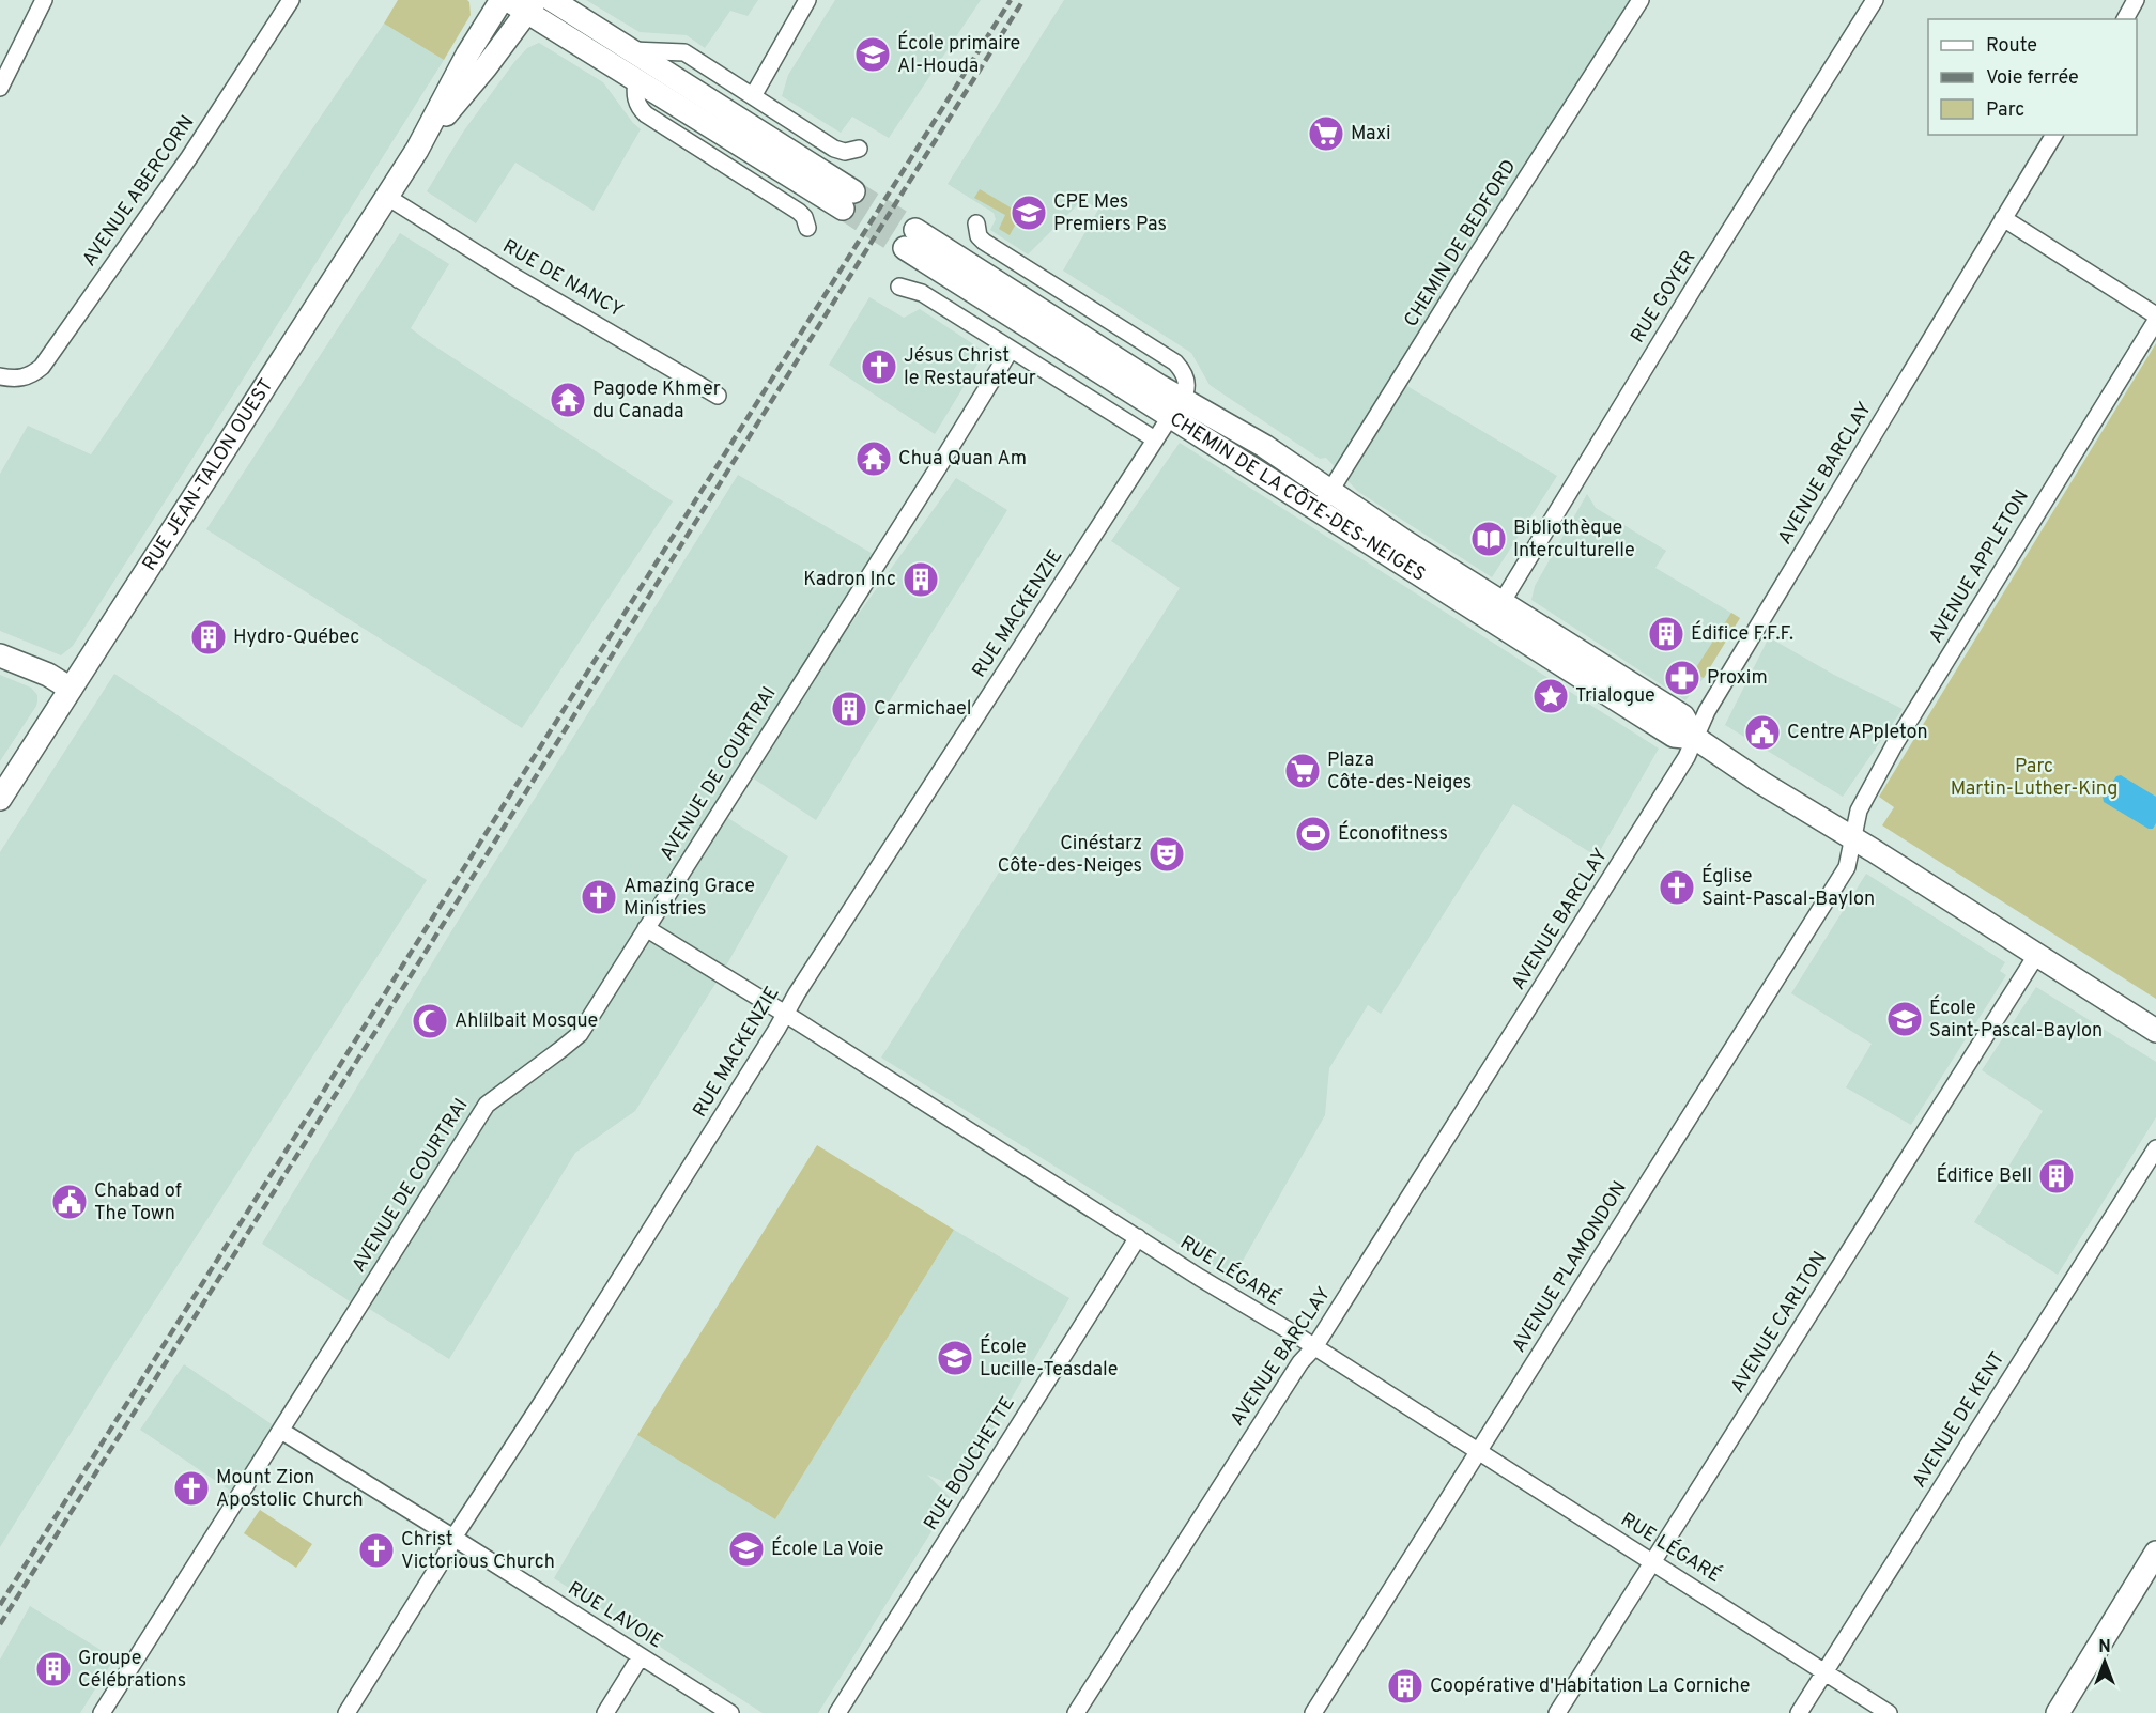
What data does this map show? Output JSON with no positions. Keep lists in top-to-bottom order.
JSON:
{
  "streets": {
    "main road": ["RUE JEAN-TALON OUEST", "CHEMIN DE LA CÔTE-DES-NEIGES"],
    "street": [
      "AVENUE ABERCORN",
      "CHEMIN DE BEDFORD",
      "RUE DE NANCY",
      "RUE GOYER",
      "AVENUE BARCLAY",
      "AVENUE APPLETON",
      "RUE MACKENZIE",
      "AVENUE DE COURTRAI",
      "AVENUE PLAMONDON",
      "RUE LÉGARÉ",
      "AVENUE CARLTON",
      "AVENUE DE KENT",
      "RUE BOUCHETTE",
      "RUE LAVOIE"
    ]
  },
  "crossings": [
    ["CHEMIN DE BEDFORD", "CHEMIN DE LA CÔTE-DES-NEIGES"],
    ["RUE DE NANCY", "RUE JEAN-TALON OUEST"],
    ["RUE GOYER", "CHEMIN DE LA CÔTE-DES-NEIGES"],
    ["AVENUE BARCLAY", "CHEMIN DE LA CÔTE-DES-NEIGES"],
    ["AVENUE BARCLAY", "RUE LÉGARÉ"],
    ["CHEMIN DE LA CÔTE-DES-NEIGES", "AVENUE APPLETON"],
    ["CHEMIN DE LA CÔTE-DES-NEIGES", "RUE MACKENZIE"],
    ["CHEMIN DE LA CÔTE-DES-NEIGES", "AVENUE DE COURTRAI"],
    ["CHEMIN DE LA CÔTE-DES-NEIGES", "AVENUE PLAMONDON"],
    ["CHEMIN DE LA CÔTE-DES-NEIGES", "AVENUE CARLTON"],
    ["AVENUE APPLETON", "AVENUE PLAMONDON"],
    ["RUE MACKENZIE", "RUE LÉGARÉ"],
    ["RUE MACKENZIE", "RUE LAVOIE"],
    ["AVENUE DE COURTRAI", "RUE LÉGARÉ"],
    ["AVENUE DE COURTRAI", "RUE LAVOIE"],
    ["AVENUE PLAMONDON", "RUE LÉGARÉ"],
    ["RUE LÉGARÉ", "AVENUE CARLTON"],
    ["RUE LÉGARÉ", "AVENUE DE KENT"],
    ["RUE LÉGARÉ", "RUE BOUCHETTE"]
  ],
  "parks": ["Parc Martin-Luther-King"],
  "places": {
    "school or university": [
      "École primaire Al-Houda",
      "CPE Mes Premiers Pas",
      "École Saint-Pascal-Baylon",
      "École Lucille-Teasdale",
      "École La Voie"
    ],
    "supermarket": ["Maxi", "Plaza Côte-des-Neiges"],
    "church": [
      "Jésus Christ le Restaurateur",
      "Église Saint-Pascal-Baylon",
      "Amazing Grace Ministries",
      "Mount Zion Apostolic Church",
      "Christ Victorious Church"
    ],
    "temple": ["Pagode Khmer du Canada", "Chua Quan Am"],
    "library": ["Bibliothèque Interculturelle"],
    "building": [
      "Kadron Inc",
      "Édifice F.F.F.",
      "Hydro-Québec",
      "Carmichael",
      "Édifice Bell",
      "Groupe Célébrations",
      "Coopérative d'Habitation La Corniche"
    ],
    "pharmacy": ["Proxim"],
    "place": ["Trialogue"],
    "public building": ["Centre APpleton", "Chabad of The Town"],
    "sports": ["Éconofitness"],
    "theatre": ["Cinéstarz Côte-des-Neiges"],
    "mosque": ["Ahlilbait Mosque"]
  },
  "legend": ["Route", "Voie ferrée", "Parc"],
  "north": "top"
}
